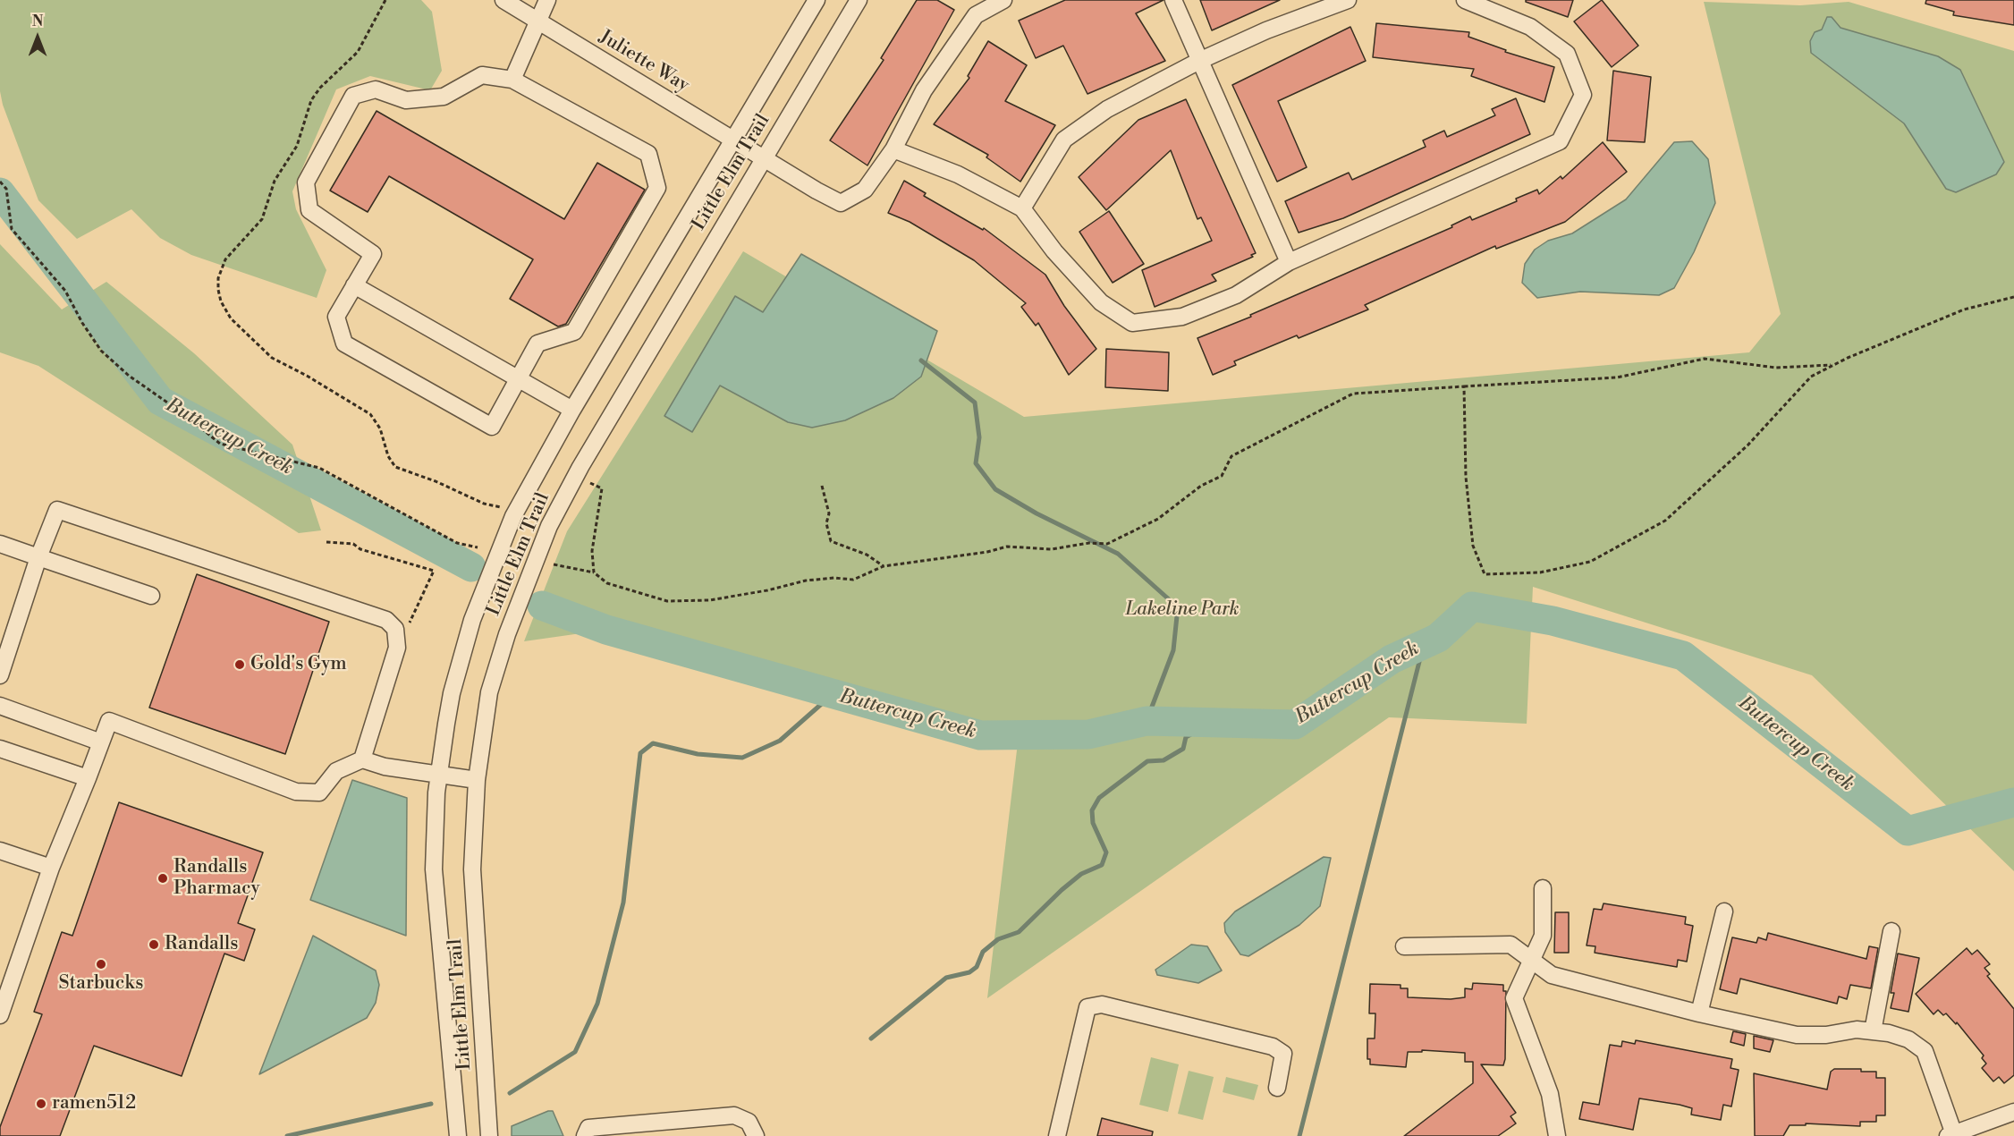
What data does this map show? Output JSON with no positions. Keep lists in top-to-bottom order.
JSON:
{
  "streets": {
    "street": ["Juliette Way", "Little Elm Trail"]
  },
  "crossings": [
    ["Juliette Way", "Little Elm Trail"]
  ],
  "water": ["Buttercup Creek"],
  "parks": ["Lakeline Park"],
  "places": [
    "Gold's Gym",
    "Randalls Pharmacy",
    "Randalls",
    "Starbucks",
    "ramen512"
  ],
  "north": "top"
}
